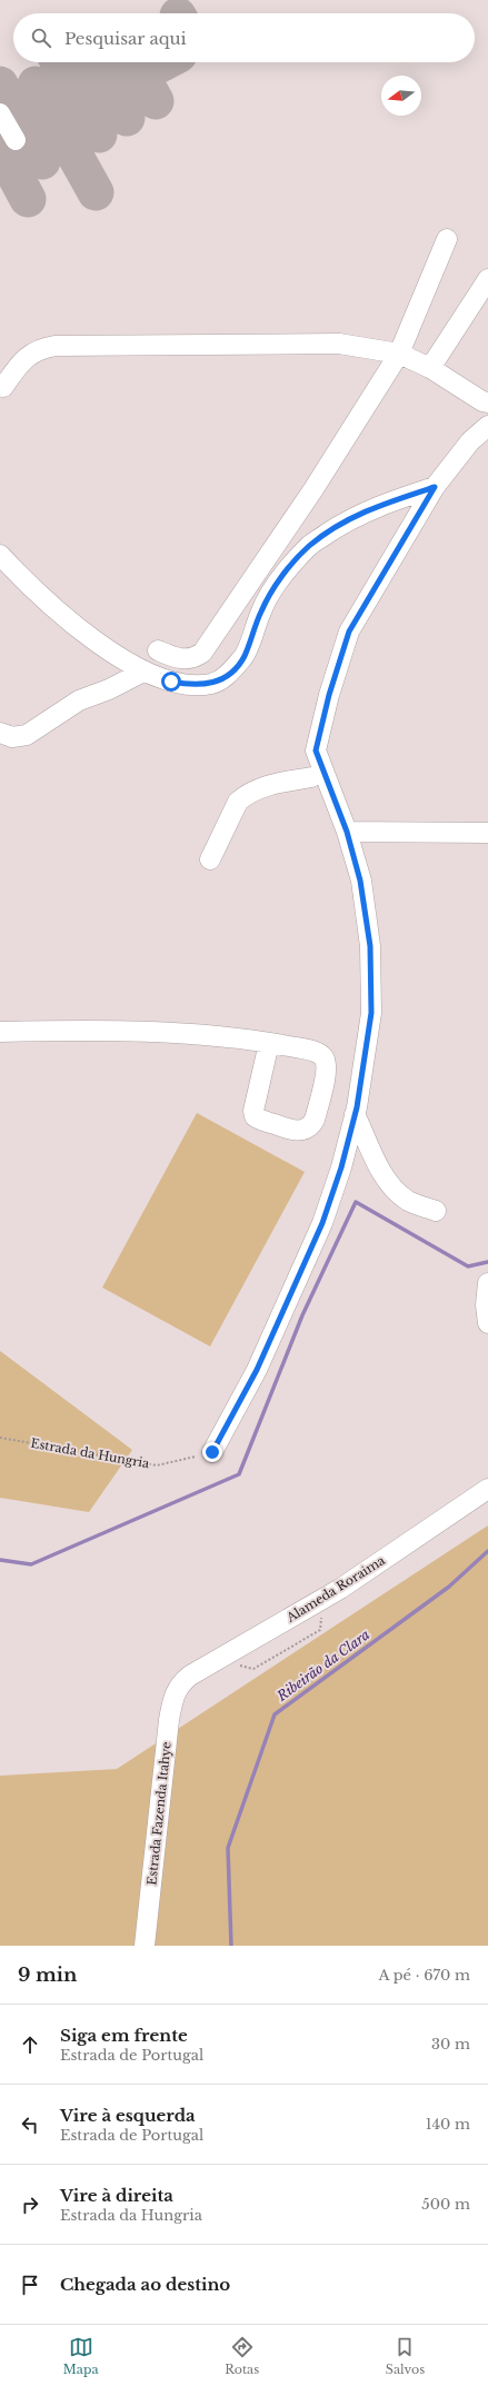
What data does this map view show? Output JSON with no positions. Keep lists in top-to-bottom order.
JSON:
{
  "streets": {
    "street": ["Alameda Roraima", "Estrada Fazenda Itahye"],
    "path": ["Estrada da Hungria"]
  },
  "crossings": [
    ["Alameda Roraima", "Estrada Fazenda Itahye"]
  ],
  "water": ["Ribeirão da Clara"],
  "north": "left",
  "page": {
    "search": "Pesquisar aqui",
    "heading": ["9 min", "A pé · 670 m"],
    "list": [
      ["Siga em frente", "Estrada de Portugal", "30 m"],
      ["Vire à esquerda", "Estrada de Portugal", "140 m"],
      ["Vire à direita", "Estrada da Hungria", "500 m"],
      "Chegada ao destino"
    ],
    "nav": ["Mapa", "Rotas", "Salvos"]
  }
}
